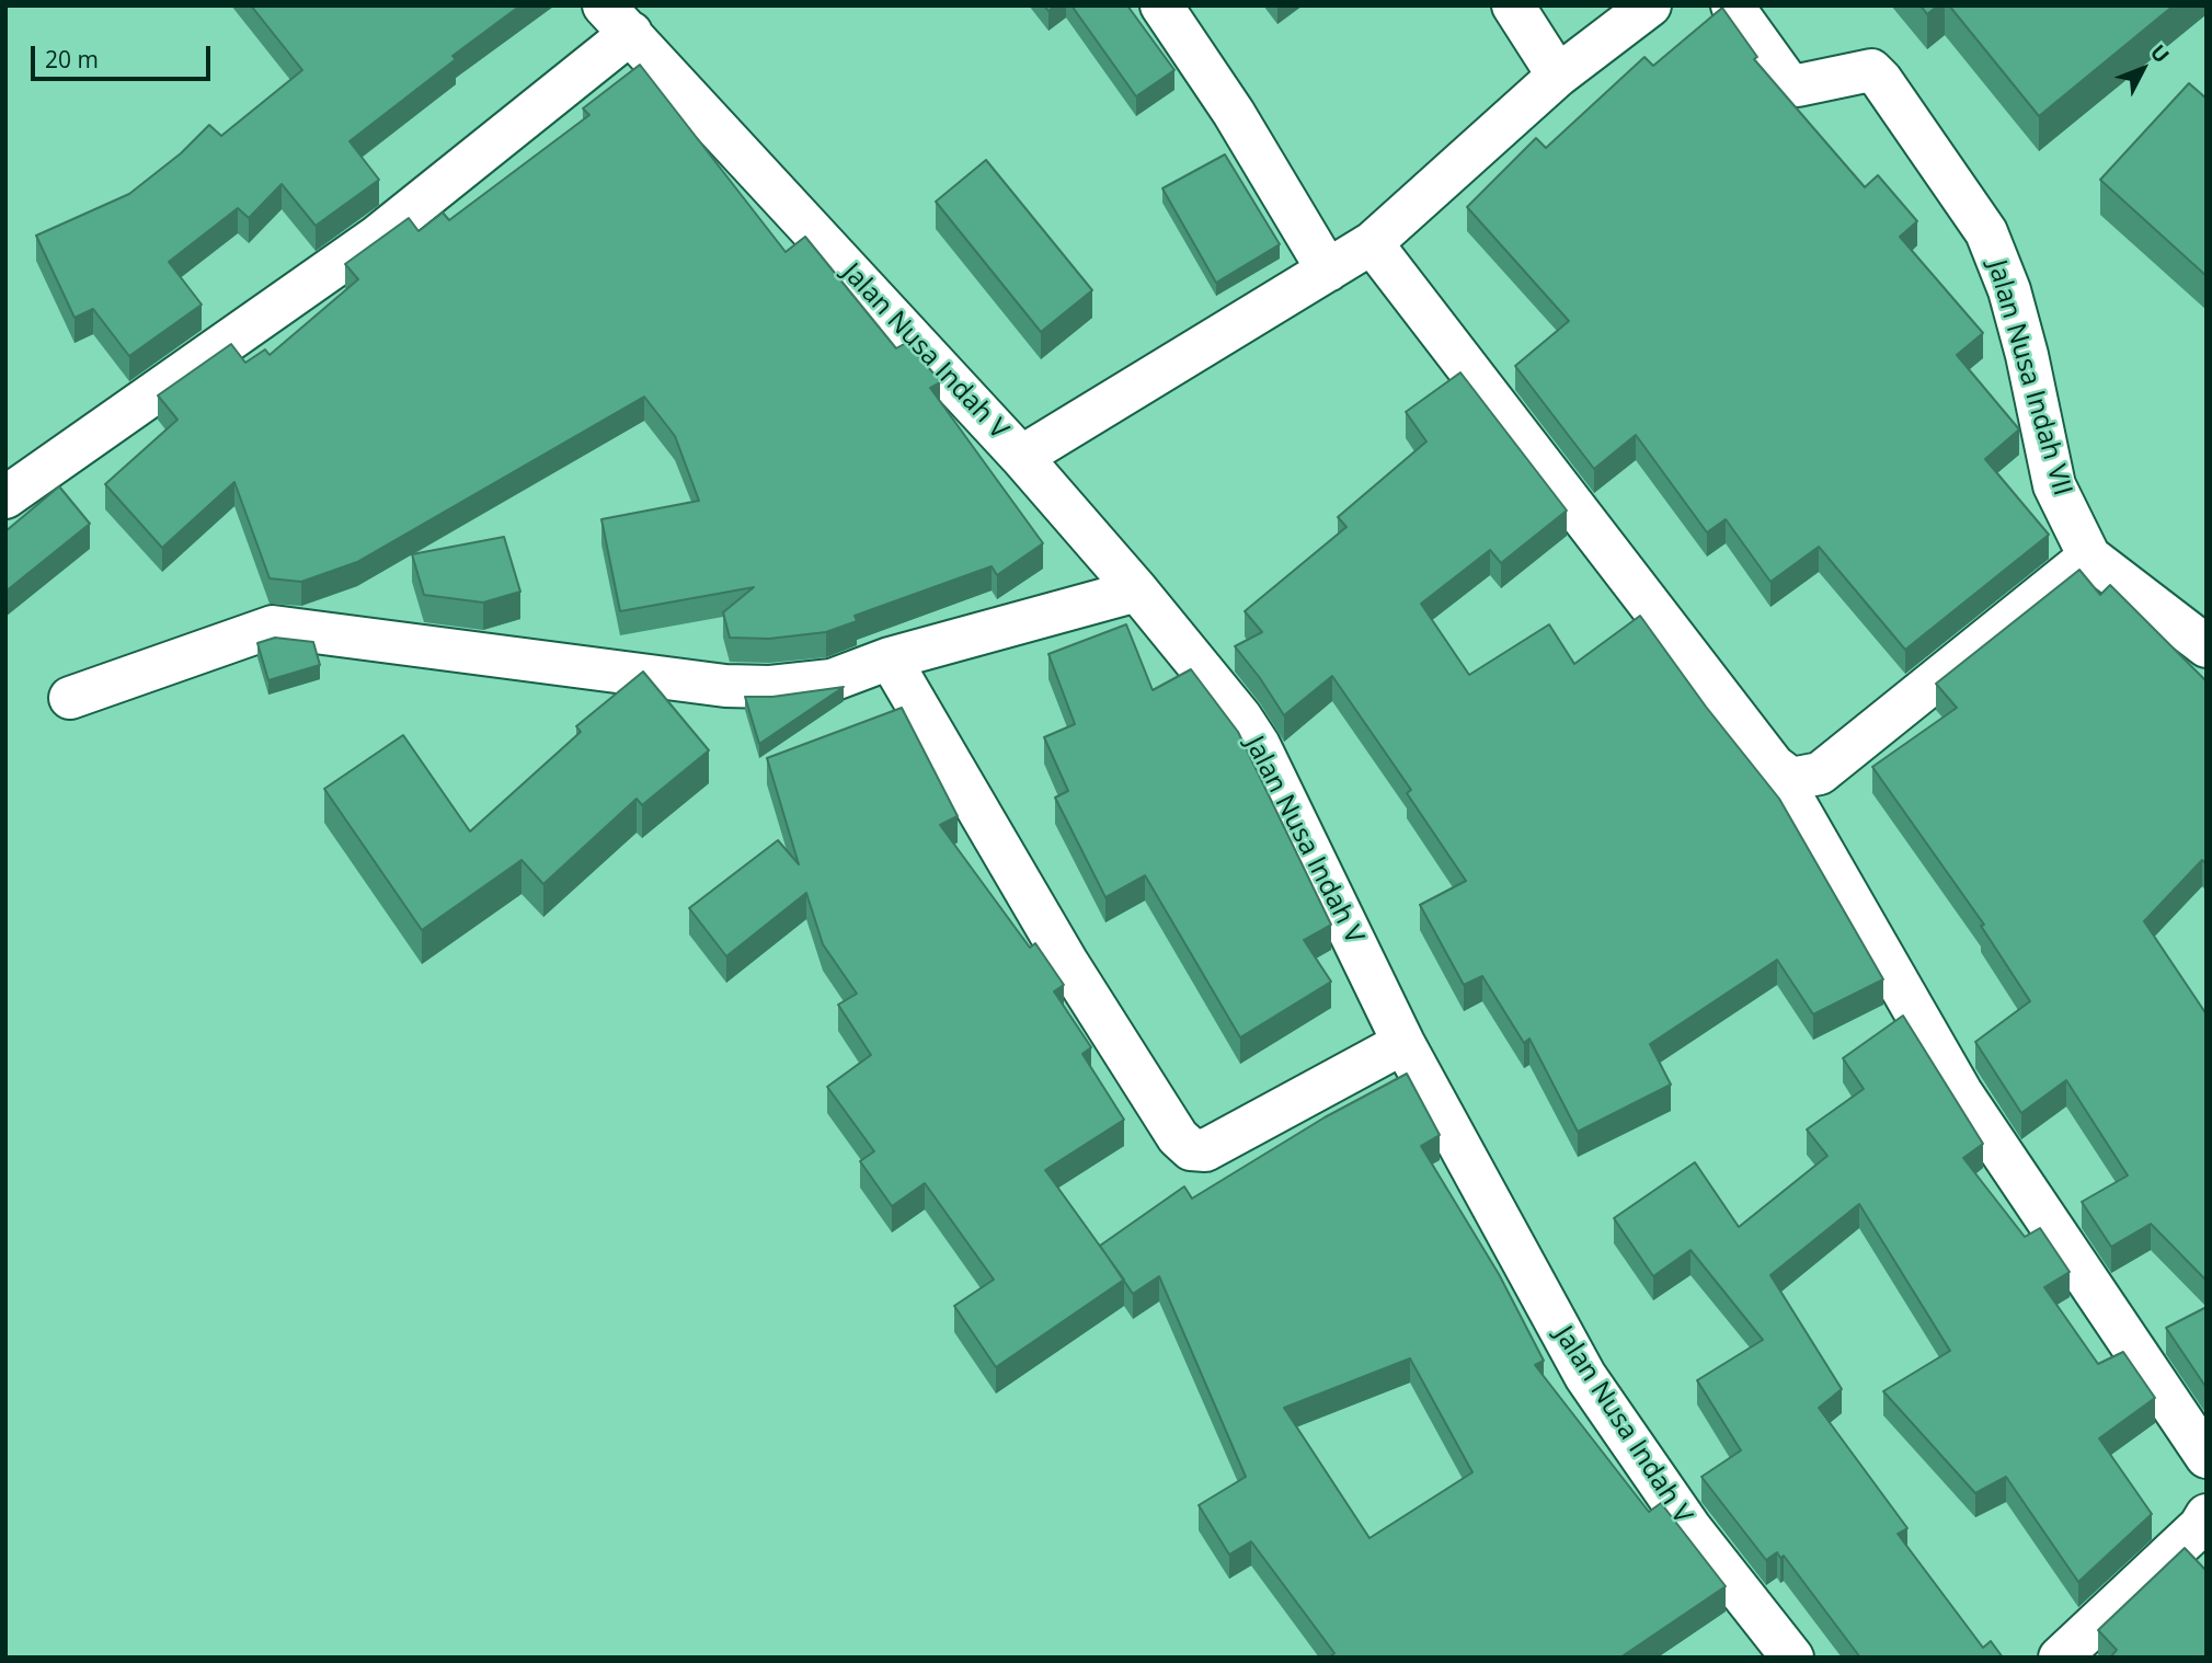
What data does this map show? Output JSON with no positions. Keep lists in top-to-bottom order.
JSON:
{
  "streets": {
    "street": ["Jalan Nusa Indah V", "Jalan Nusa Indah VII"]
  },
  "scale_bar": "20 m",
  "north": "top right"
}
